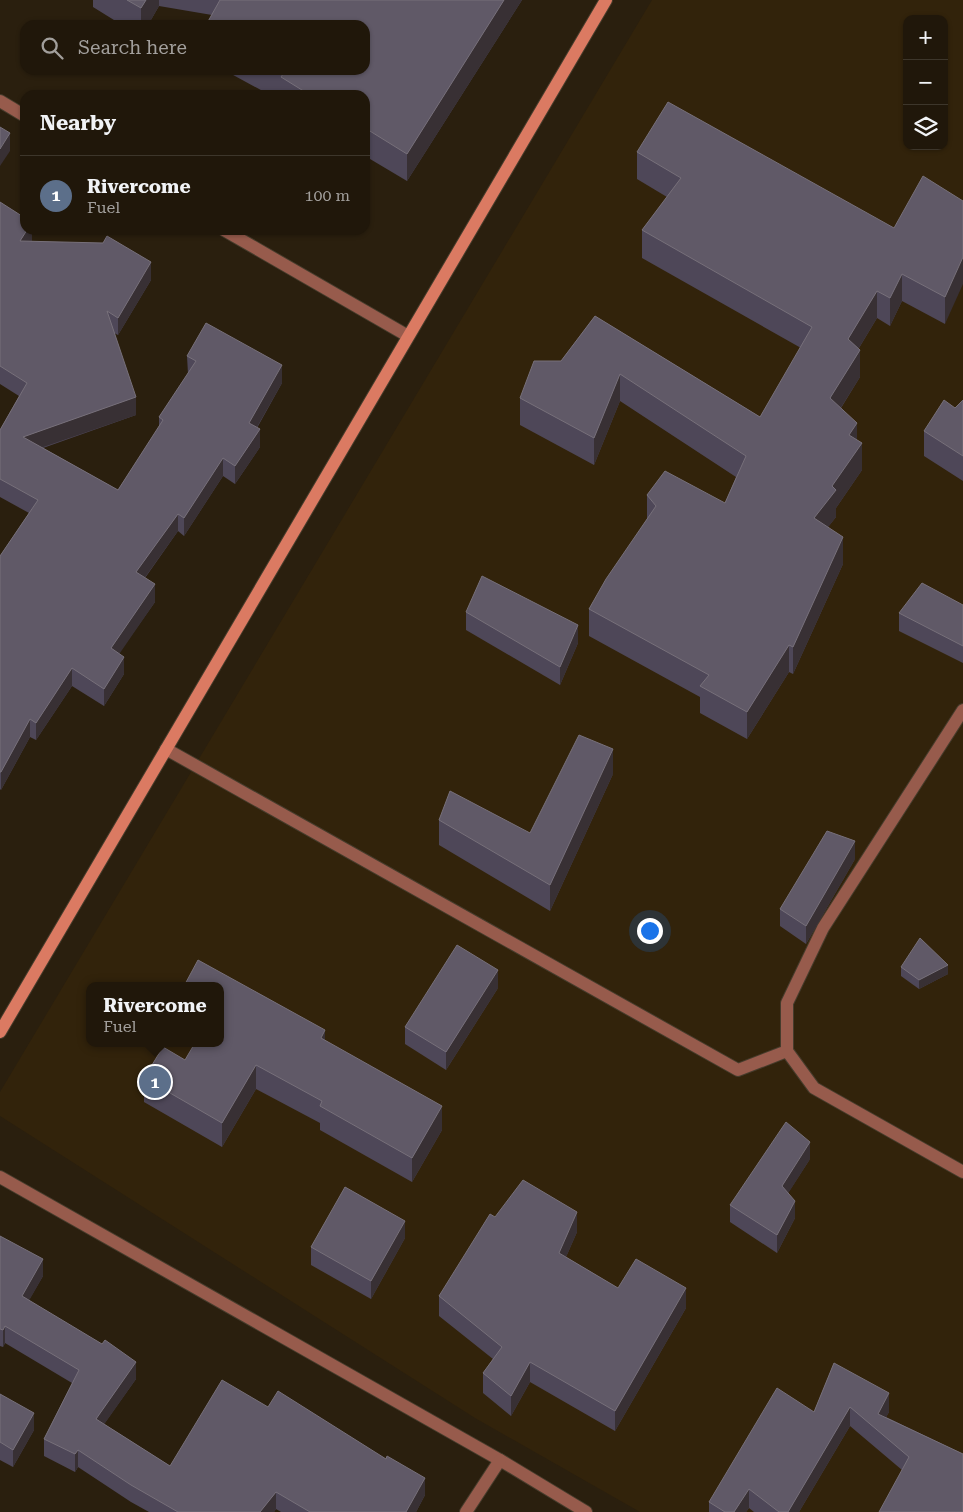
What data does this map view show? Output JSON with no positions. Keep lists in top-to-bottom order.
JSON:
{
  "page": {
    "map_buttons": ["+", "−"],
    "search": "Search here",
    "heading": "Nearby",
    "list": [
      {
        "mark": "1",
        "name": "Rivercome",
        "note": "Fuel",
        "value": "100 m"
      }
    ],
    "popup": ["Rivercome", "Fuel"],
    "pins": "1"
  }
}
